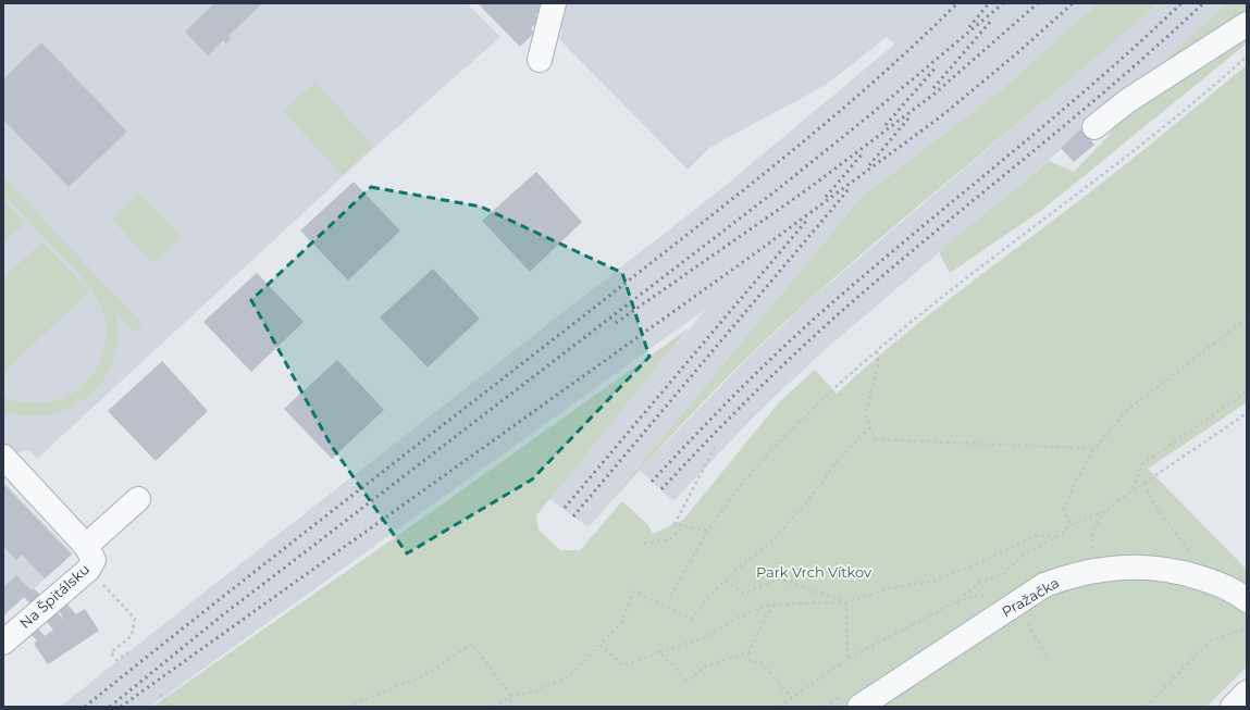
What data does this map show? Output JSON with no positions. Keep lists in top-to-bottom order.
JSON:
{
  "streets": {
    "street": ["Na Špitálsku", "Pražačka"]
  },
  "parks": ["Park Vrch Vítkov"]
}
